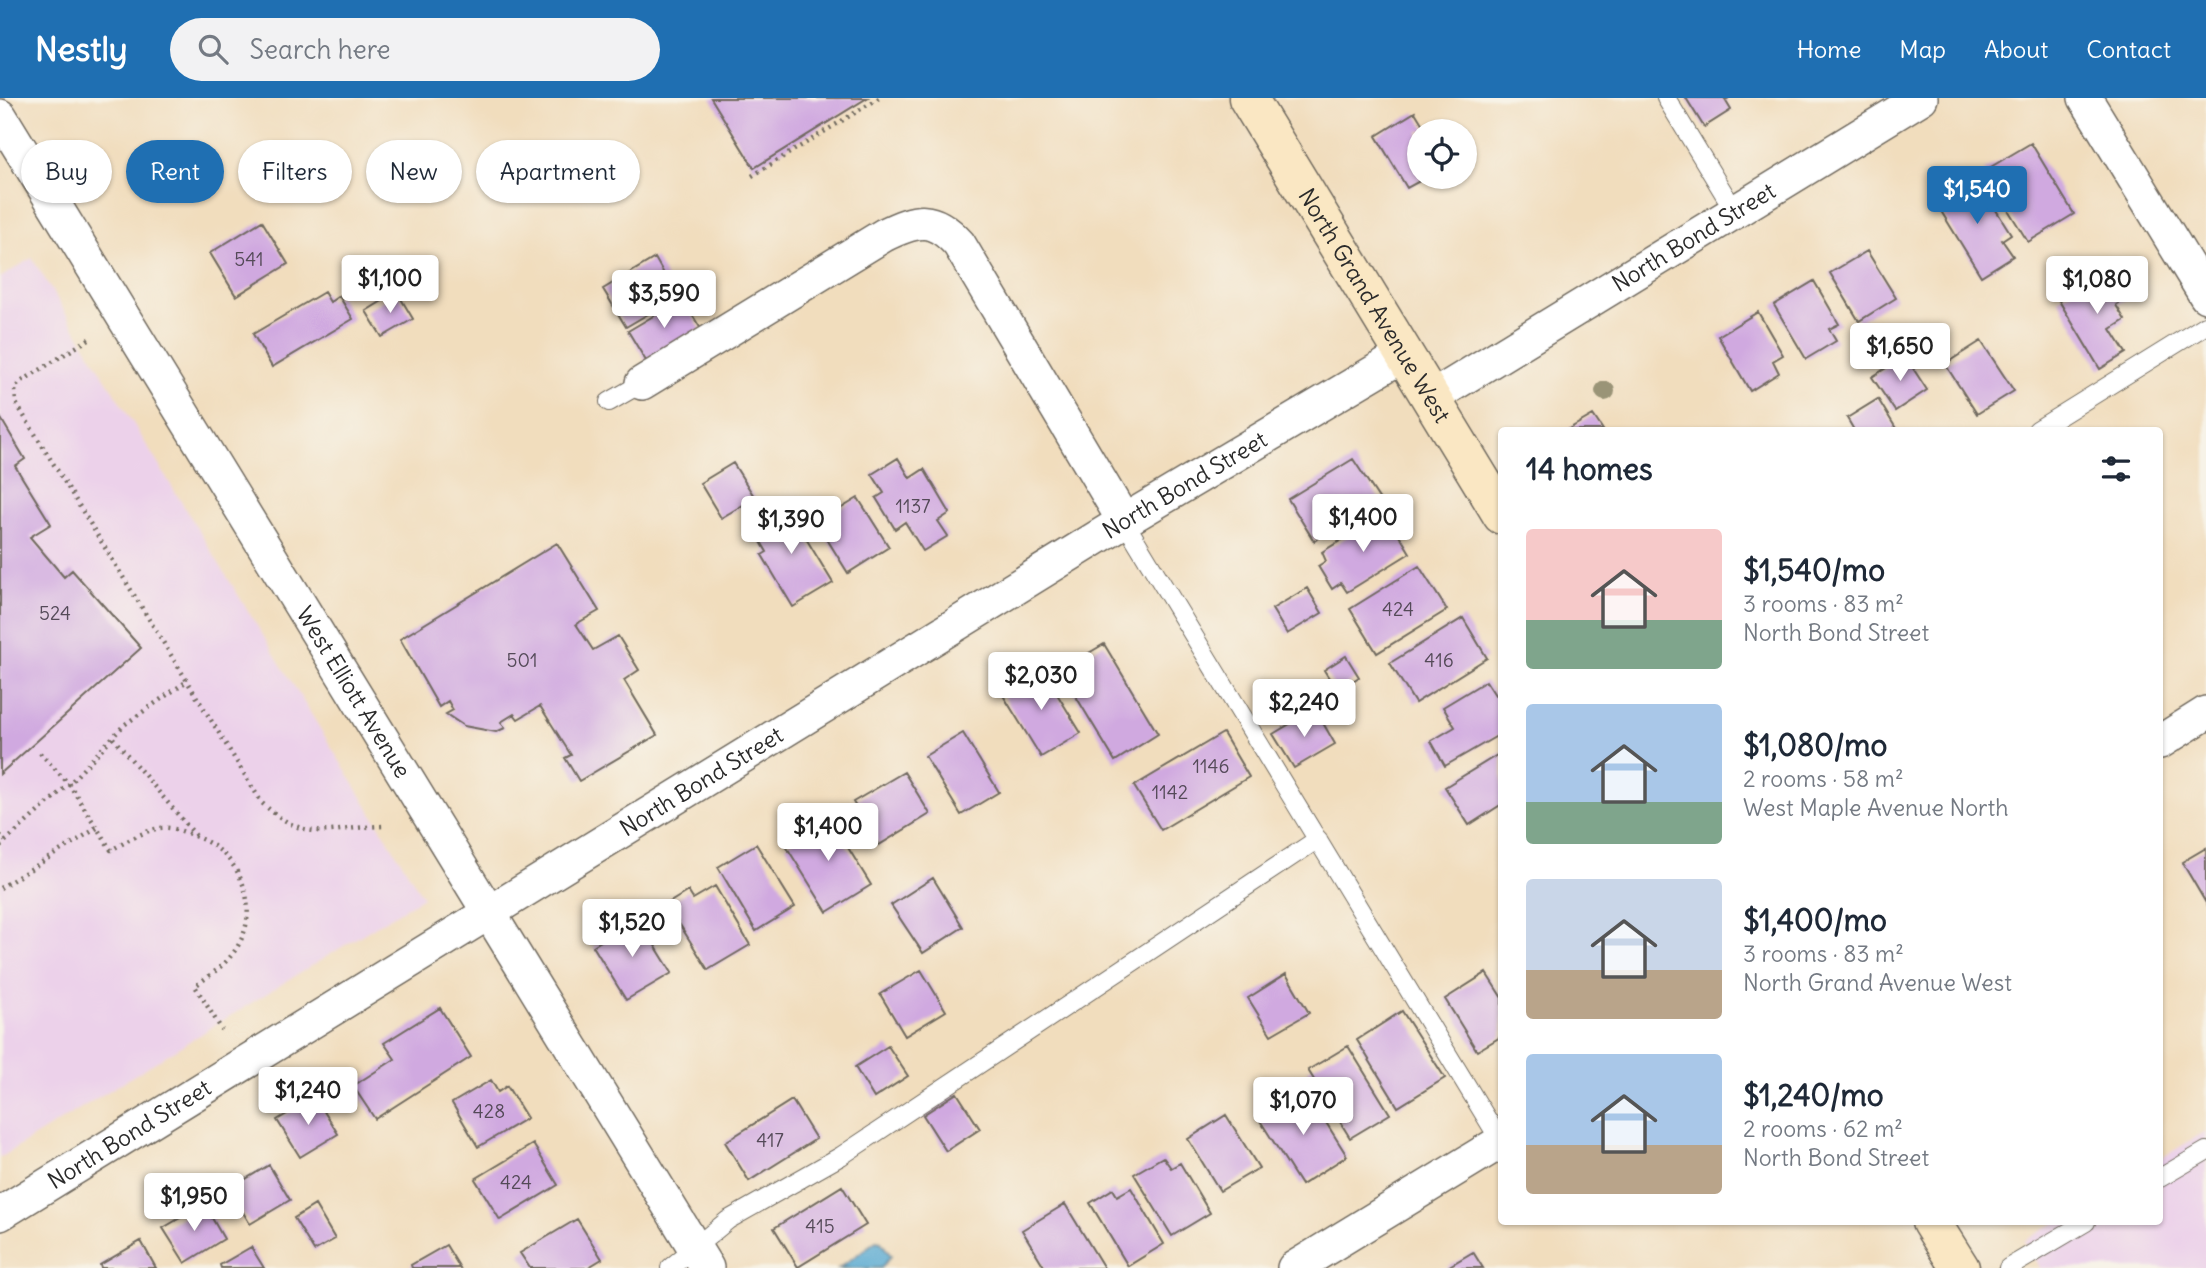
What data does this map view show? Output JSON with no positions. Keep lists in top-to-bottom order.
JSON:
{
  "streets": {
    "main road": ["North Grand Avenue West"],
    "street": ["North Bond Street", "West Elliott Avenue"]
  },
  "crossings": [
    ["North Bond Street", "North Grand Avenue West"],
    ["North Bond Street", "West Elliott Avenue"]
  ],
  "house_numbers": [
    "541",
    "1137",
    "424",
    "524",
    "501",
    "416",
    "1146",
    "1142",
    "428",
    "417",
    "424",
    "415"
  ],
  "page": {
    "header": "Nestly",
    "search": "Search here",
    "nav": [
      "Home",
      "Map",
      "About",
      "Contact"
    ],
    "chip": [
      "Buy",
      "Rent",
      "Filters",
      "New",
      "Apartment"
    ],
    "price": [
      "$1,540",
      "$1,100",
      "$1,080",
      "$3,590",
      "$1,650",
      "$1,400",
      "$1,390",
      "$2,030",
      "$2,240",
      "$1,400",
      "$1,520",
      "$1,240",
      "$1,070",
      "$1,950"
    ],
    "heading": "14 homes",
    "list": [
      {
        "name": "$1,540/mo",
        "note": "3 rooms · 83 m² · North Bond Street"
      },
      {
        "name": "$1,080/mo",
        "note": "2 rooms · 58 m² · West Maple Avenue North"
      },
      {
        "name": "$1,400/mo",
        "note": "3 rooms · 83 m² · North Grand Avenue West"
      },
      {
        "name": "$1,240/mo",
        "note": "2 rooms · 62 m² · North Bond Street"
      }
    ]
  }
}
